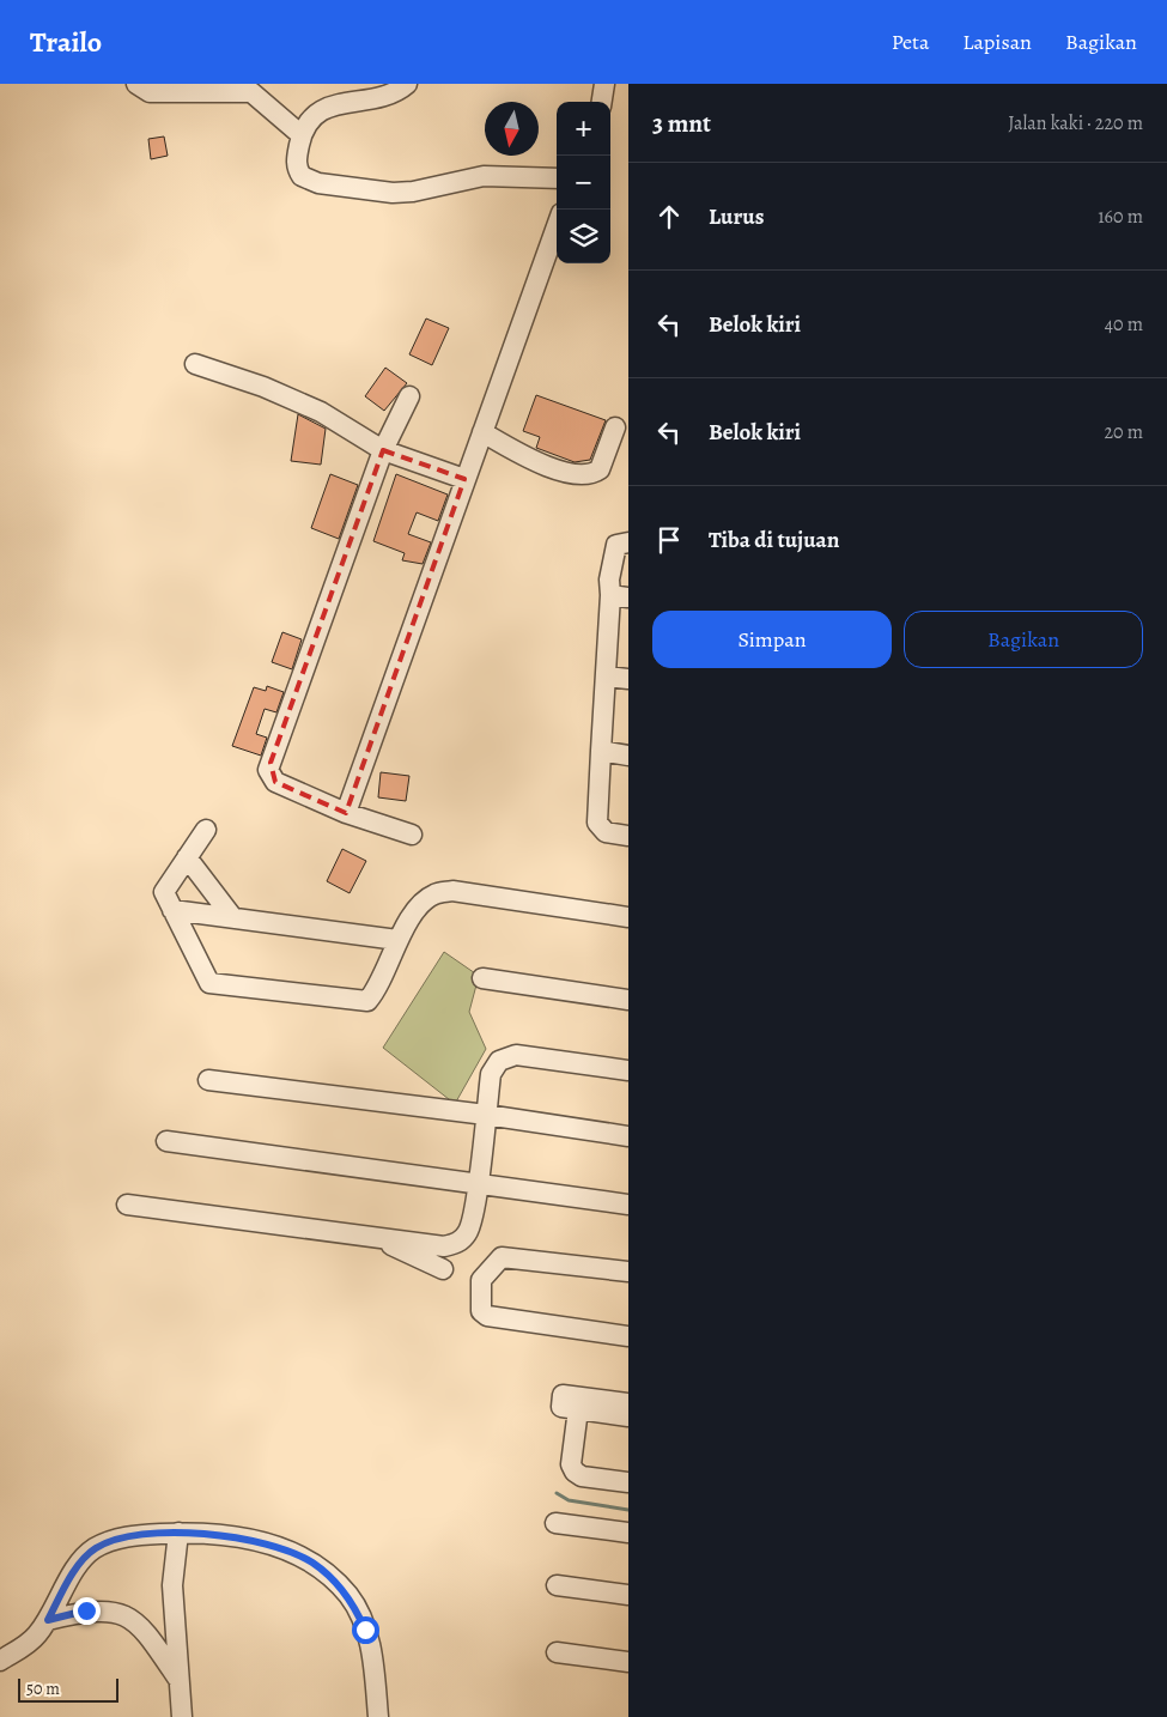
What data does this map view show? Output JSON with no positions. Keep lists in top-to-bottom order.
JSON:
{
  "scale_bar": "50 m",
  "north": "bottom",
  "page": {
    "header": "Trailo",
    "nav": ["Peta", "Lapisan", "Bagikan"],
    "heading": ["3 mnt", "Jalan kaki · 220 m"],
    "map_buttons": ["+", "−"],
    "list": [
      ["Lurus", "160 m"],
      ["Belok kiri", "40 m"],
      ["Belok kiri", "20 m"],
      "Tiba di tujuan"
    ],
    "buttons": ["Simpan", "Bagikan"],
    "scale": "50 m"
  }
}
